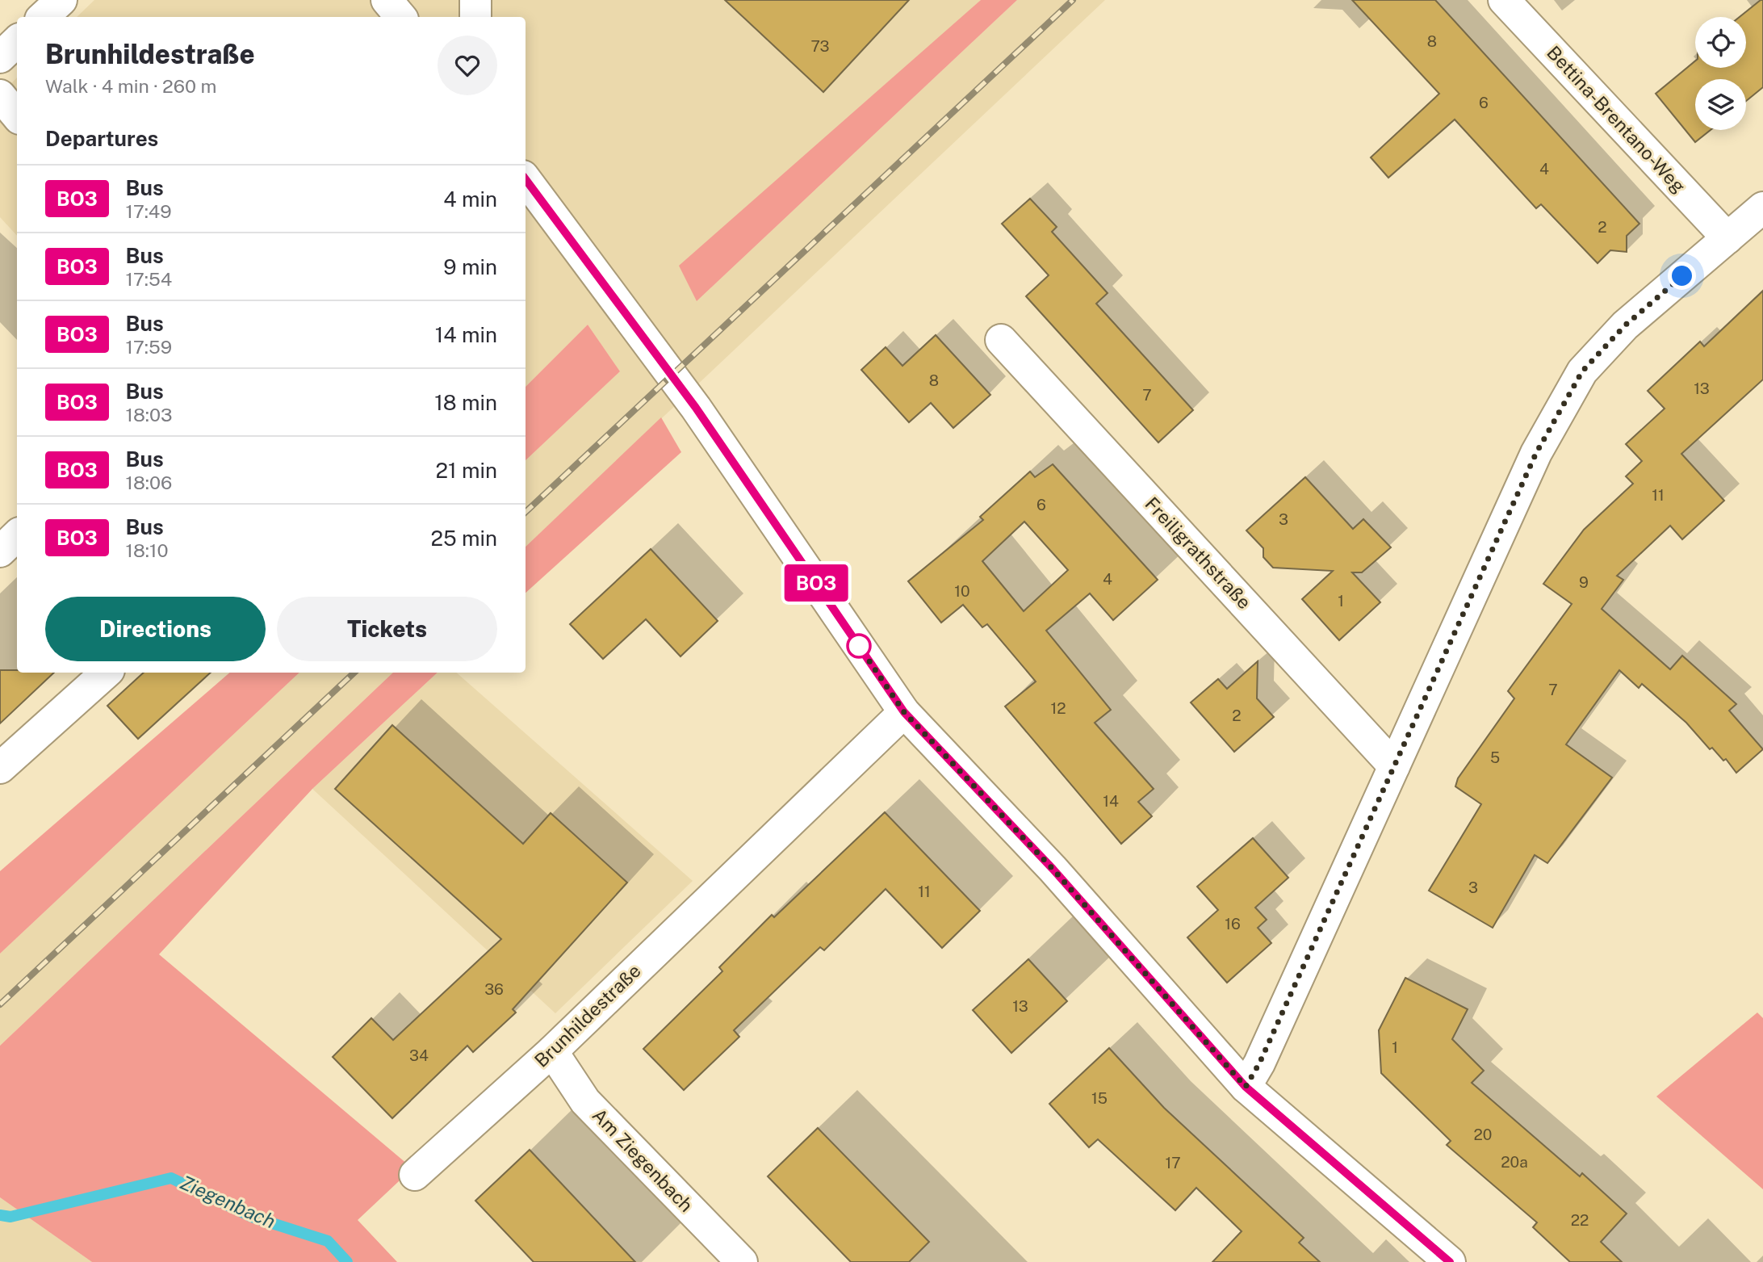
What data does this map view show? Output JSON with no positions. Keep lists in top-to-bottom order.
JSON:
{
  "streets": {
    "street": [
      "Bettina-Brentano-Weg",
      "Freiligrathstraße",
      "Brunhildestraße",
      "Am Ziegenbach"
    ]
  },
  "crossings": [
    ["Brunhildestraße", "Am Ziegenbach"]
  ],
  "water": ["Ziegenbach"],
  "lines": ["bus line BO3"],
  "house_numbers": [
    "8",
    "73",
    "6",
    "4",
    "2",
    "8",
    "13",
    "7",
    "11",
    "6",
    "3",
    "4",
    "9",
    "10",
    "1",
    "7",
    "12",
    "2",
    "5",
    "14",
    "3",
    "11",
    "16",
    "36",
    "13",
    "1",
    "34",
    "15",
    "20",
    "20a",
    "17",
    "22"
  ],
  "page": {
    "on_map": "BO3",
    "heading": [
      ["Brunhildestraße", "Walk · 4 min · 260 m"],
      "Departures"
    ],
    "list": [
      {
        "mark": "BO3",
        "name": "Bus",
        "note": "17:49",
        "value": "4 min"
      },
      {
        "mark": "BO3",
        "name": "Bus",
        "note": "17:54",
        "value": "9 min"
      },
      {
        "mark": "BO3",
        "name": "Bus",
        "note": "17:59",
        "value": "14 min"
      },
      {
        "mark": "BO3",
        "name": "Bus",
        "note": "18:03",
        "value": "18 min"
      },
      {
        "mark": "BO3",
        "name": "Bus",
        "note": "18:06",
        "value": "21 min"
      },
      {
        "mark": "BO3",
        "name": "Bus",
        "note": "18:10",
        "value": "25 min"
      }
    ],
    "buttons": ["Directions", "Tickets"]
  }
}
